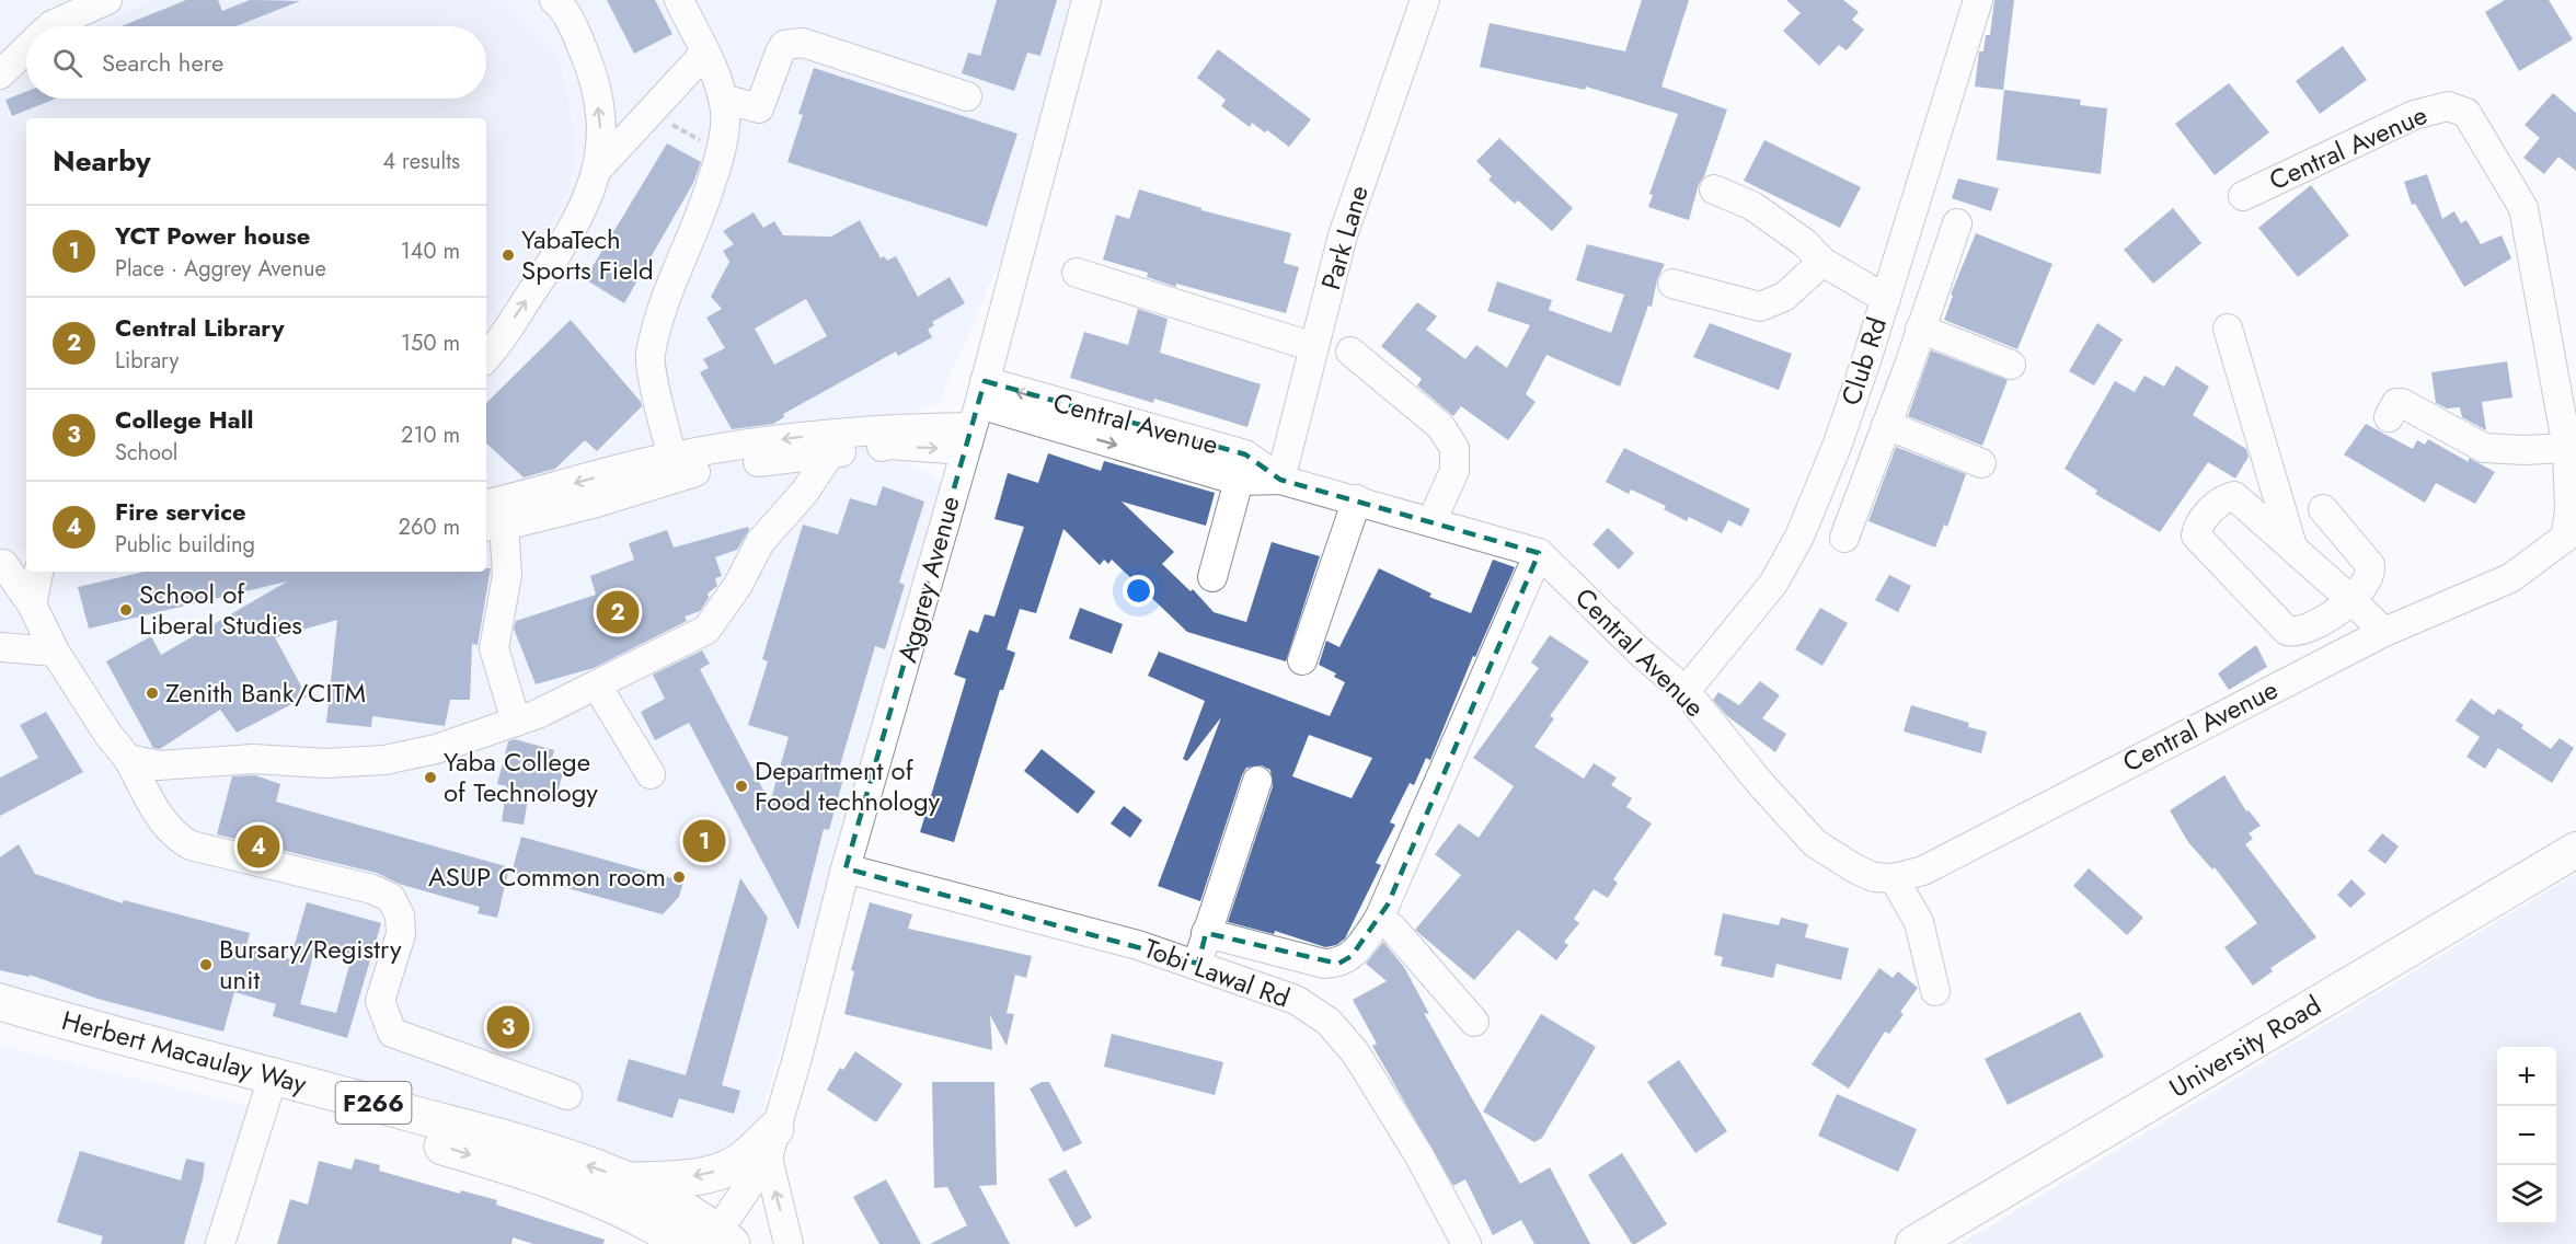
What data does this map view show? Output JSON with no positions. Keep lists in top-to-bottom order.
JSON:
{
  "streets": {
    "highway": ["Herbert Macaulay Way", "F266"],
    "main road": ["University Road"],
    "street": [
      "Central Avenue",
      "Park Lane",
      "Club Rd",
      "Aggrey Avenue",
      "Tobi Lawal Rd"
    ]
  },
  "crossings": [
    ["Central Avenue", "Park Lane"],
    ["Central Avenue", "Club Rd"],
    ["Central Avenue", "Aggrey Avenue"],
    ["Aggrey Avenue", "Tobi Lawal Rd"]
  ],
  "places": [
    "YabaTech Sports Field",
    "School of Liberal Studies",
    "Zenith Bank/CITM",
    "Yaba College of Technology",
    "Department of Food technology",
    "ASUP Common room",
    "Bursary/Registry unit"
  ],
  "page": {
    "search": "Search here",
    "heading": ["Nearby", "4 results"],
    "list": [
      {
        "mark": "1",
        "name": "YCT Power house",
        "note": "Place · Aggrey Avenue",
        "value": "140 m"
      },
      {
        "mark": "2",
        "name": "Central Library",
        "note": "Library",
        "value": "150 m"
      },
      {
        "mark": "3",
        "name": "College Hall",
        "note": "School",
        "value": "210 m"
      },
      {
        "mark": "4",
        "name": "Fire service",
        "note": "Public building",
        "value": "260 m"
      }
    ],
    "pins": [
      "2",
      "1",
      "4",
      "3"
    ],
    "map_buttons": ["+", "−"]
  }
}
